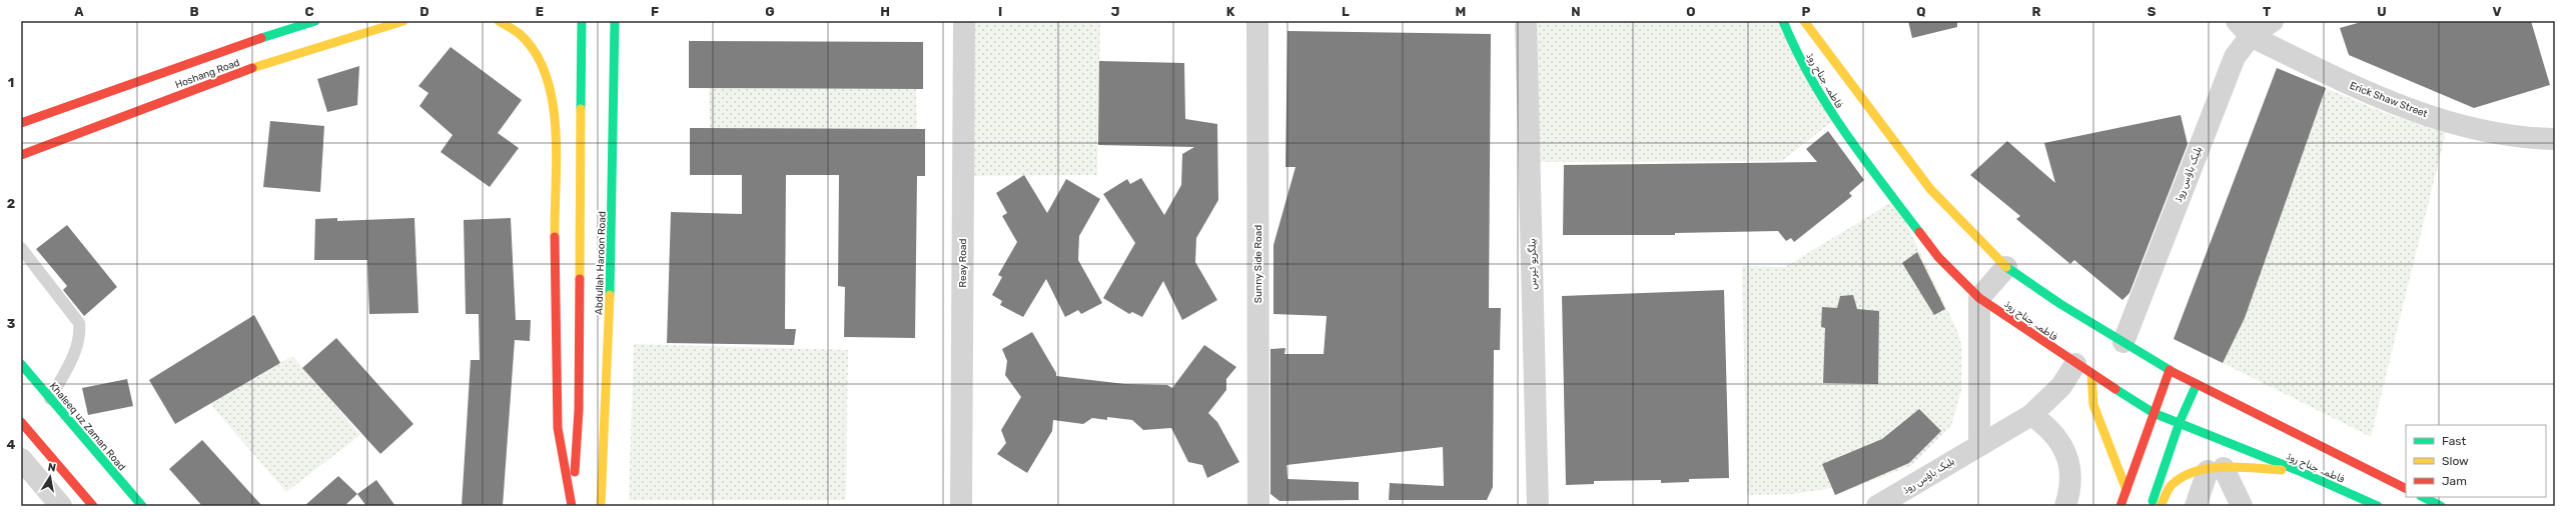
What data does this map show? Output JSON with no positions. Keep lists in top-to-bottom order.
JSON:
{
  "streets": {
    "main road": [
      "Hoshang Road",
      "فاطمہ جناح روڈ",
      "Abdullah Haroon Road",
      "Khaleeq uz Zaman Road"
    ],
    "street": [
      "Erick Shaw Street",
      "بلیک ہاؤس روڈ",
      "Reay Road",
      "Sunny Side Road",
      "بیلگریو ٹیرس"
    ]
  },
  "crossings": [
    ["فاطمہ جناح روڈ", "بلیک ہاؤس روڈ"],
    ["Erick Shaw Street", "بلیک ہاؤس روڈ"]
  ],
  "legend": ["Fast", "Slow", "Jam"],
  "north": "top",
  "grid": {
    "columns": [
      "A",
      "B",
      "C",
      "D",
      "E",
      "F",
      "G",
      "H",
      "I",
      "J",
      "K",
      "L",
      "M",
      "N",
      "O",
      "P",
      "Q",
      "R",
      "S",
      "T",
      "U",
      "V"
    ],
    "rows": [
      "1",
      "2",
      "3",
      "4"
    ]
  }
}
